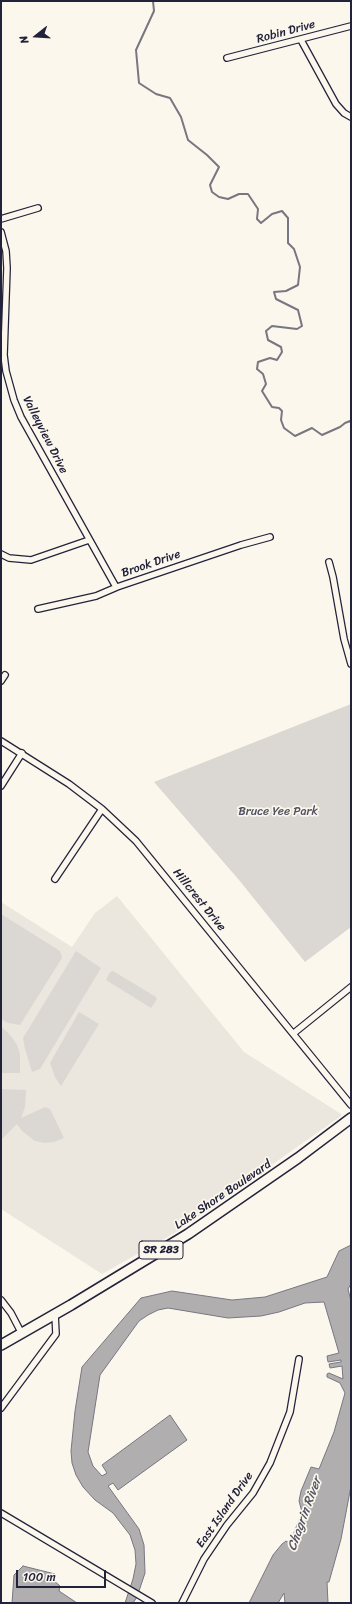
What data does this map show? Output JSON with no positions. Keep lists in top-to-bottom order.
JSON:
{
  "streets": {
    "main road": ["Lake Shore Boulevard", "SR 283"],
    "street": [
      "Robin Drive",
      "Valleyview Drive",
      "Brook Drive",
      "Hillcrest Drive",
      "East Island Drive"
    ]
  },
  "crossings": [
    ["Valleyview Drive", "Brook Drive"]
  ],
  "water": ["Chagrin River"],
  "parks": ["Bruce Yee Park"],
  "scale_bar": "100 m",
  "north": "left"
}
